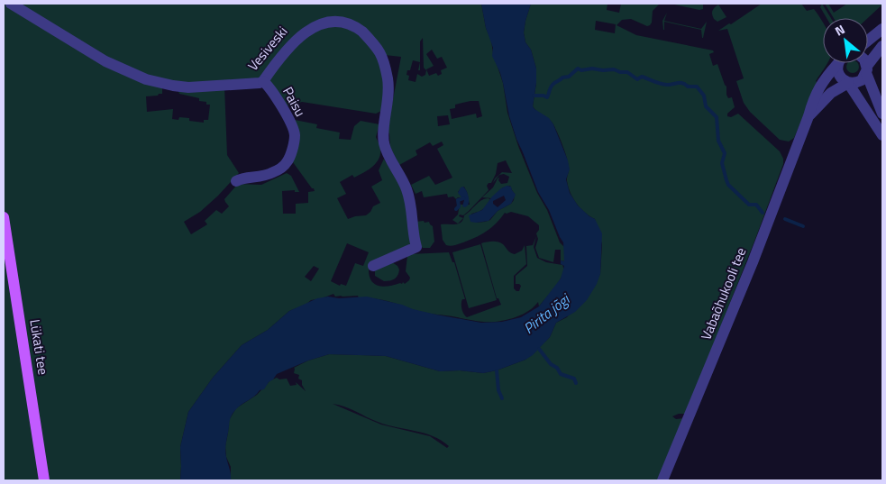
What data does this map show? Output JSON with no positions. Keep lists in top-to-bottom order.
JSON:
{
  "streets": {
    "main road": ["Lükati tee"],
    "street": ["Vesiveski", "Paisu", "Vabaõhukooli tee"]
  },
  "crossings": [
    ["Vesiveski", "Paisu"]
  ],
  "water": ["Pirita jõgi"],
  "north": "top left"
}
